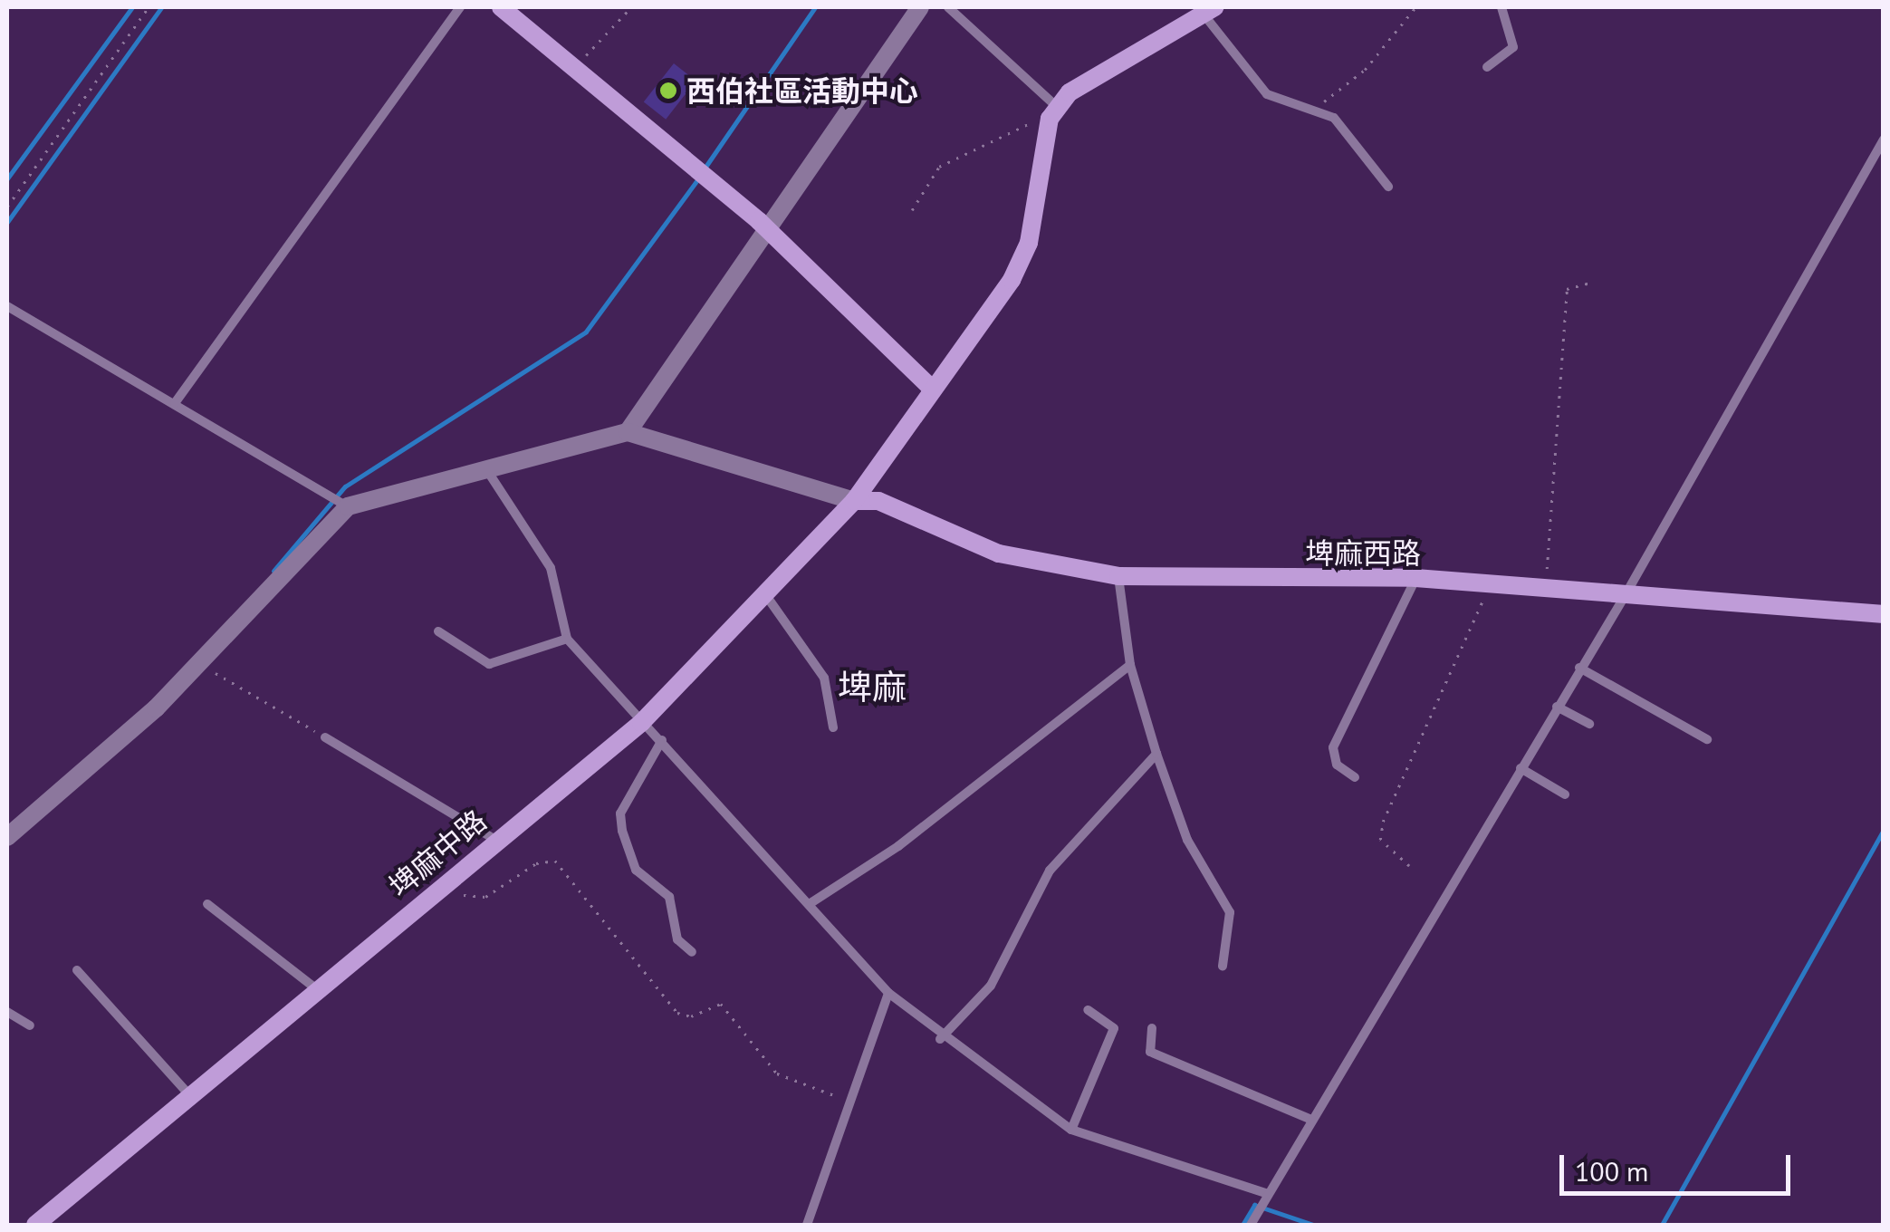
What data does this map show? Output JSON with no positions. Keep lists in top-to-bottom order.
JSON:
{
  "streets": {
    "street": ["埤麻西路", "埤麻中路"]
  },
  "crossings": [
    ["埤麻西路", "埤麻中路"]
  ],
  "districts": ["埤麻"],
  "places": ["西伯社區活動中心"],
  "scale_bar": "100 m"
}
